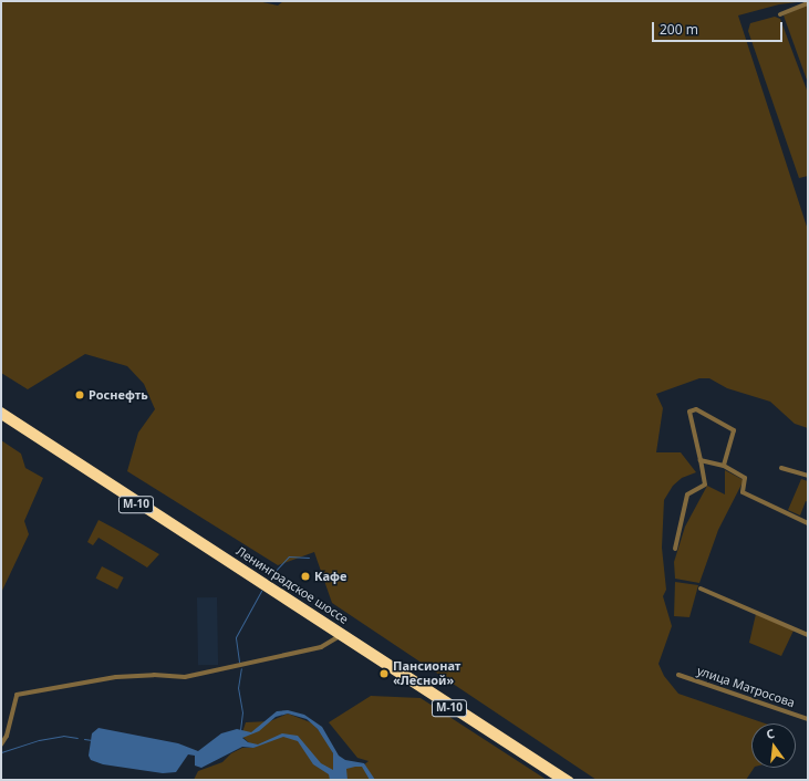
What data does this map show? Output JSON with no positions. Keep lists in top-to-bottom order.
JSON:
{
  "streets": {
    "highway": ["М-10", "Ленинградское шоссе"],
    "street": ["улица Матросова"]
  },
  "places": ["Роснефть", "Кафе", "Пансионат «Лесной»"],
  "scale_bar": "200 m",
  "north": "top"
}
